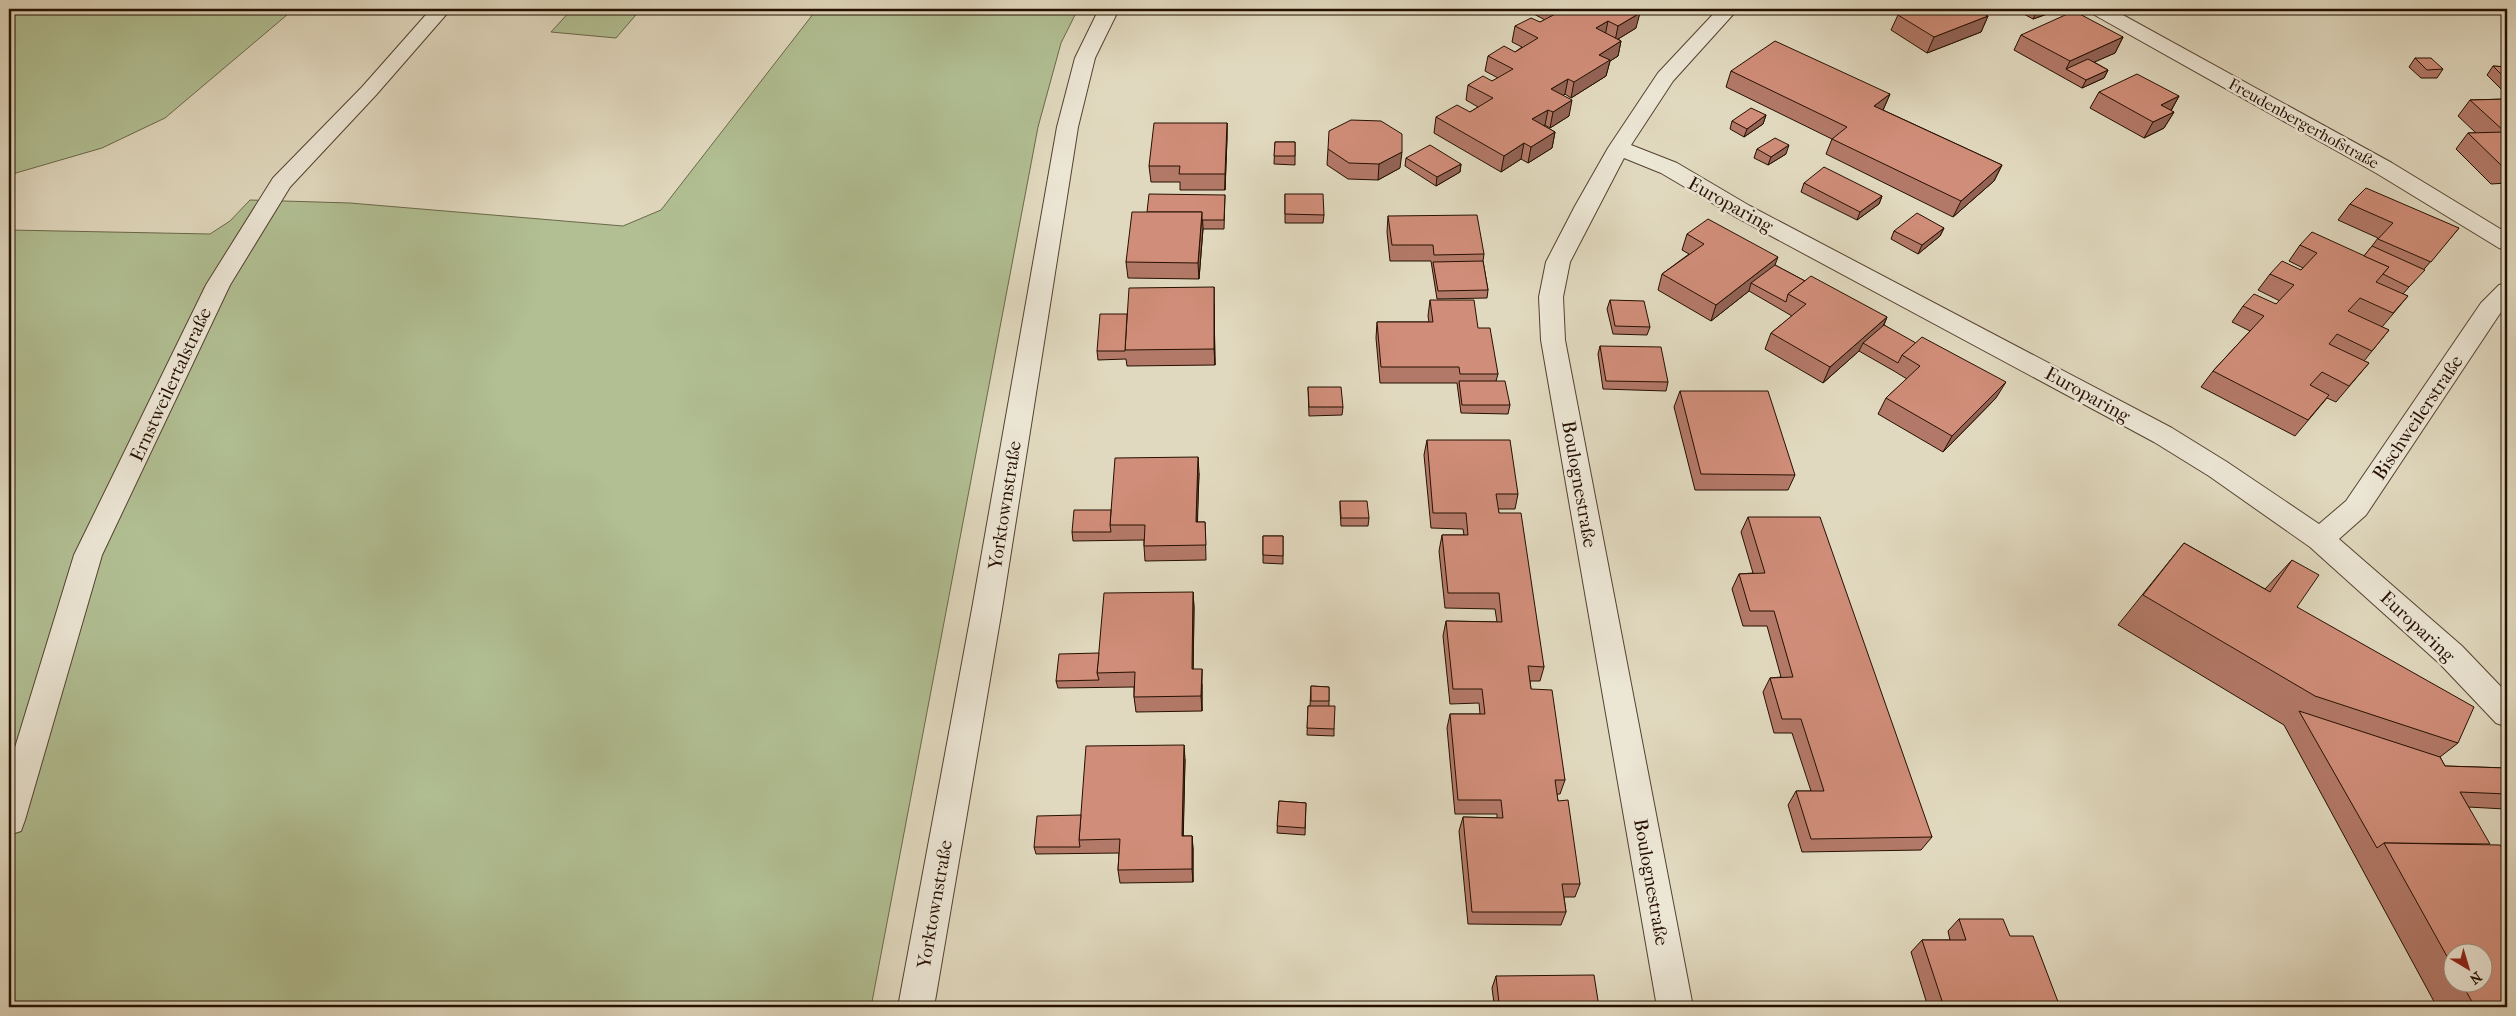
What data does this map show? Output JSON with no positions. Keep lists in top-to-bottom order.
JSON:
{
  "streets": {
    "street": [
      "Freudenbergerhofstraße",
      "Europaring",
      "Ernstweilertalstraße",
      "Bischweilerstraße",
      "Boulognestraße",
      "Yorktownstraße"
    ]
  },
  "crossings": [
    ["Europaring", "Bischweilerstraße"],
    ["Europaring", "Boulognestraße"]
  ],
  "north": "bottom right"
}
